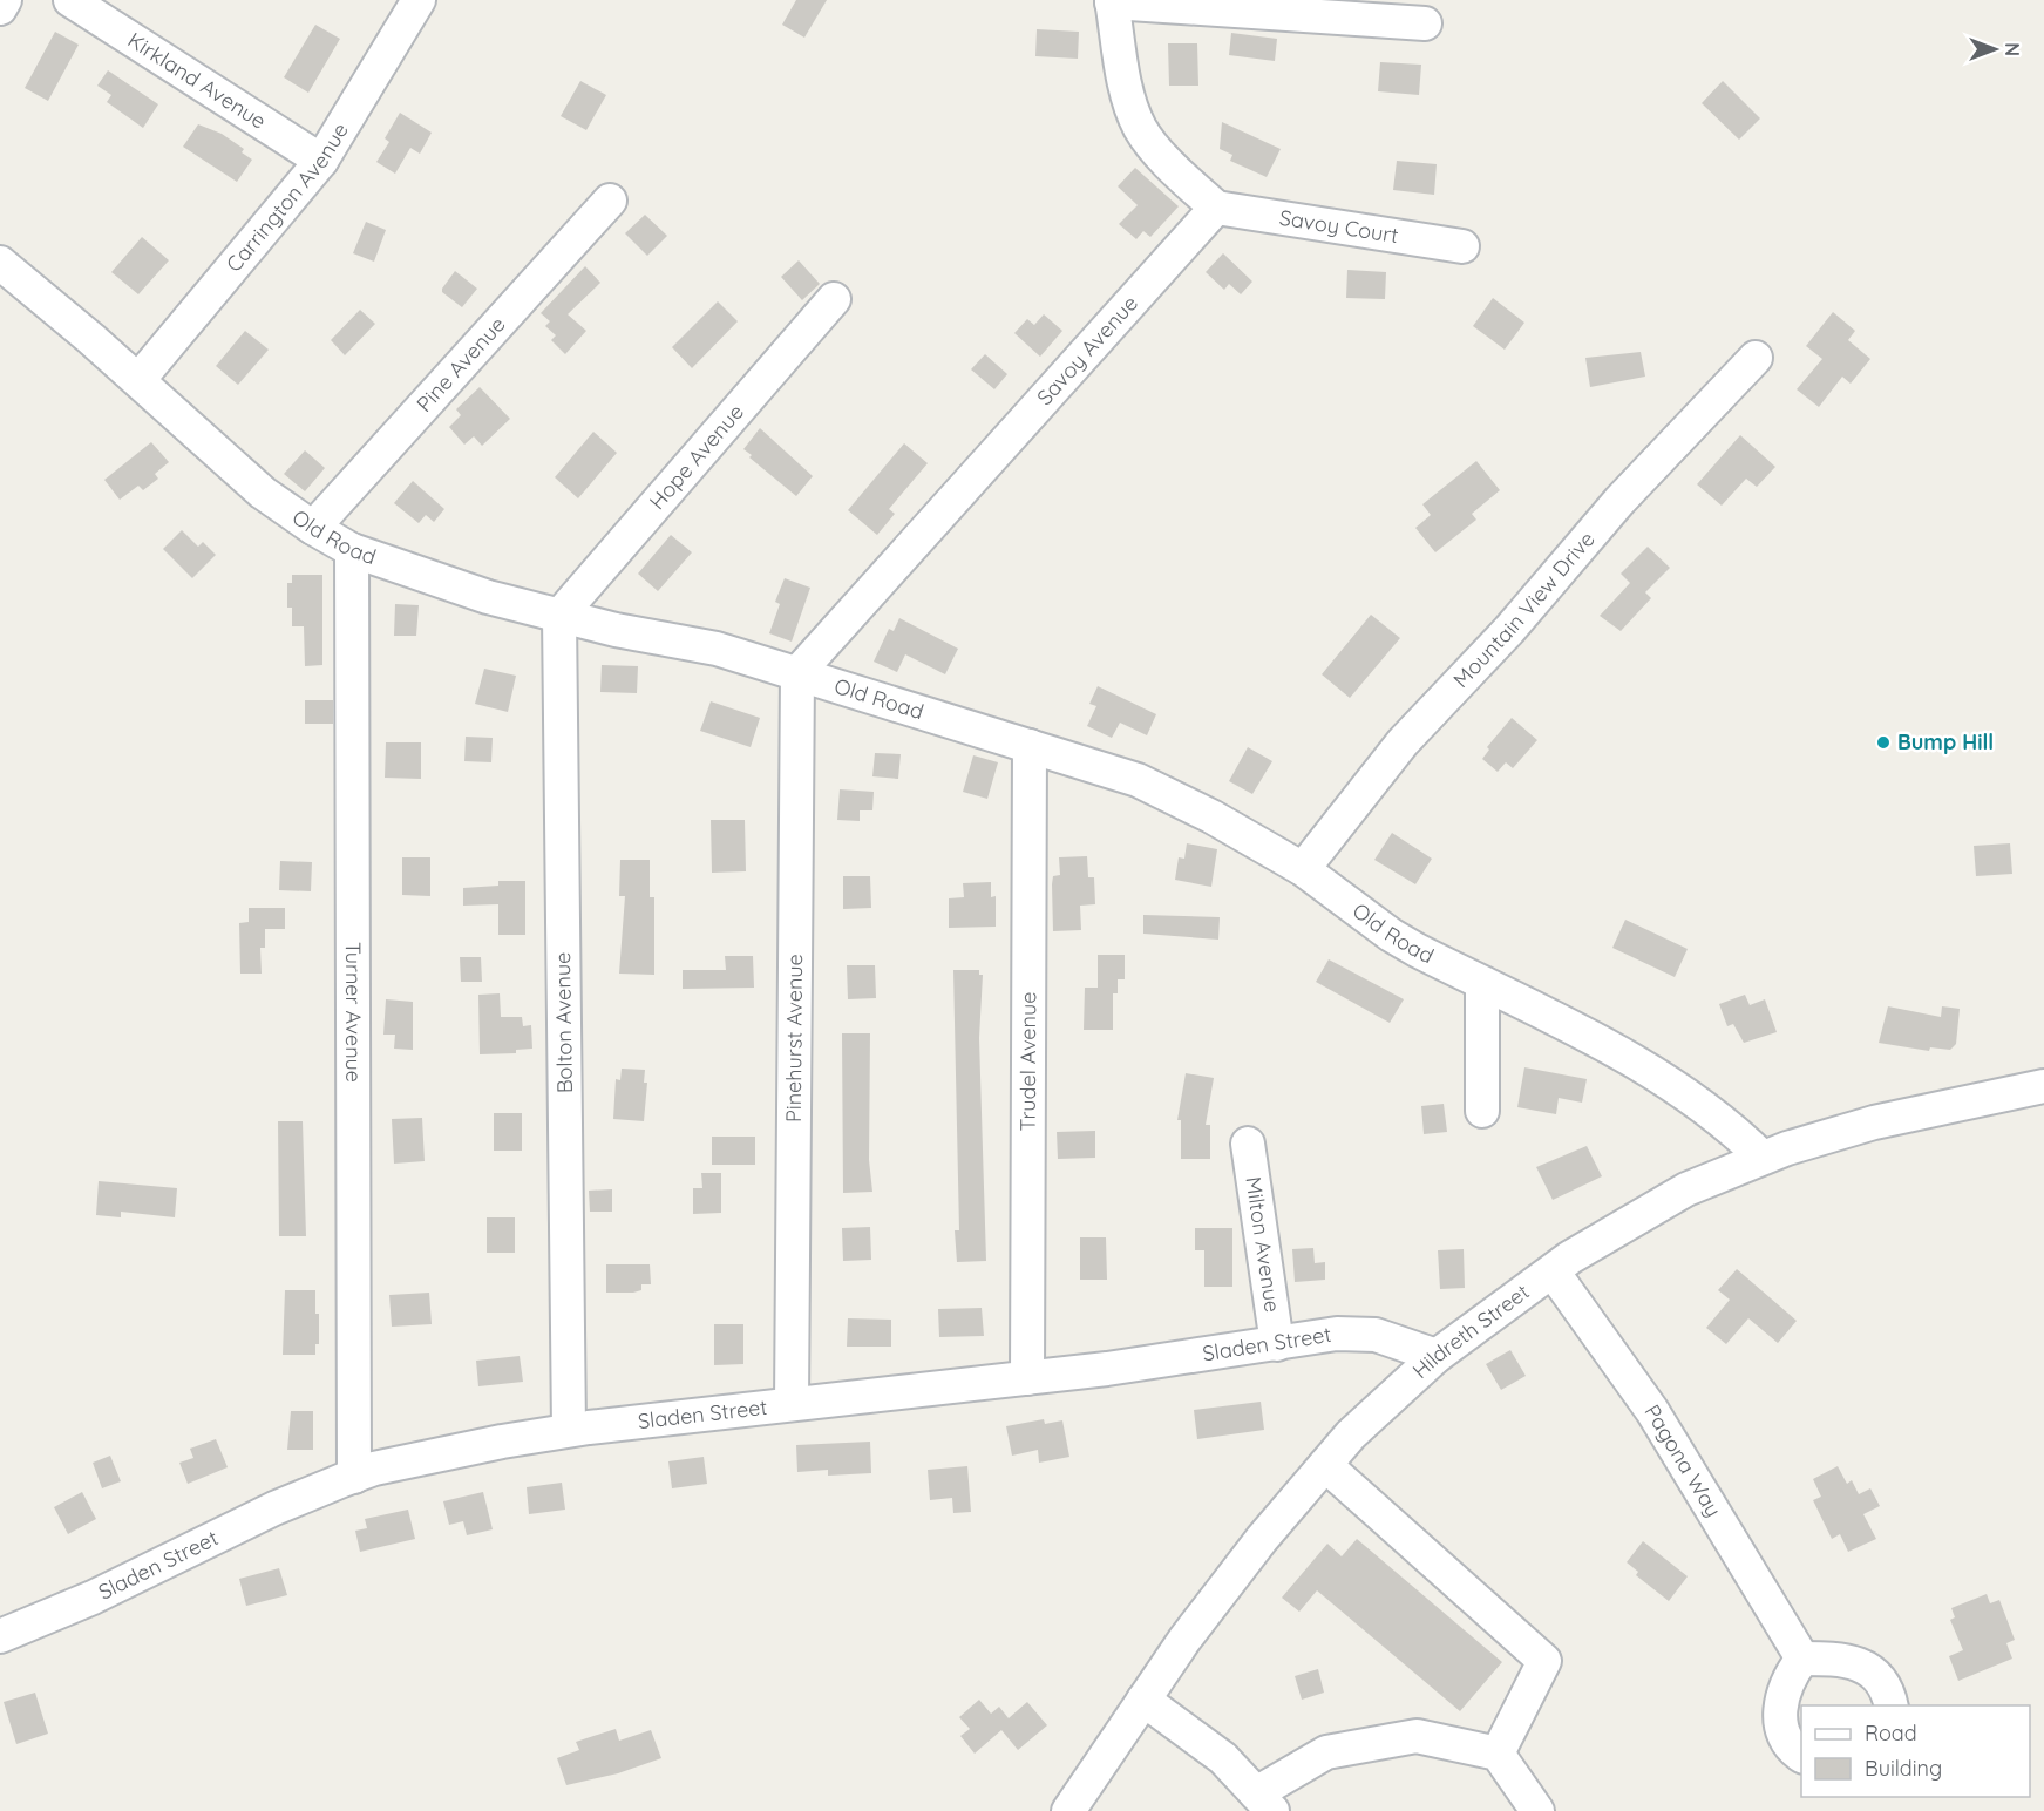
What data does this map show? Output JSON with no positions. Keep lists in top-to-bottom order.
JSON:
{
  "streets": {
    "street": [
      "Kirkland Avenue",
      "Carrington Avenue",
      "Savoy Court",
      "Savoy Avenue",
      "Pine Avenue",
      "Hope Avenue",
      "Old Road",
      "Mountain View Drive",
      "Turner Avenue",
      "Bolton Avenue",
      "Pinehurst Avenue",
      "Trudel Avenue",
      "Milton Avenue",
      "Hildreth Street",
      "Sladen Street",
      "Pagona Way"
    ]
  },
  "crossings": [
    ["Kirkland Avenue", "Carrington Avenue"],
    ["Carrington Avenue", "Old Road"],
    ["Savoy Court", "Savoy Avenue"],
    ["Savoy Avenue", "Old Road"],
    ["Savoy Avenue", "Pinehurst Avenue"],
    ["Pine Avenue", "Old Road"],
    ["Hope Avenue", "Old Road"],
    ["Hope Avenue", "Bolton Avenue"],
    ["Old Road", "Mountain View Drive"],
    ["Old Road", "Turner Avenue"],
    ["Old Road", "Bolton Avenue"],
    ["Old Road", "Pinehurst Avenue"],
    ["Old Road", "Trudel Avenue"],
    ["Old Road", "Hildreth Street"],
    ["Turner Avenue", "Sladen Street"],
    ["Bolton Avenue", "Sladen Street"],
    ["Pinehurst Avenue", "Sladen Street"],
    ["Trudel Avenue", "Sladen Street"],
    ["Milton Avenue", "Sladen Street"],
    ["Hildreth Street", "Sladen Street"],
    ["Hildreth Street", "Pagona Way"]
  ],
  "places": ["Bump Hill"],
  "legend": ["Road", "Building"],
  "north": "right"
}
